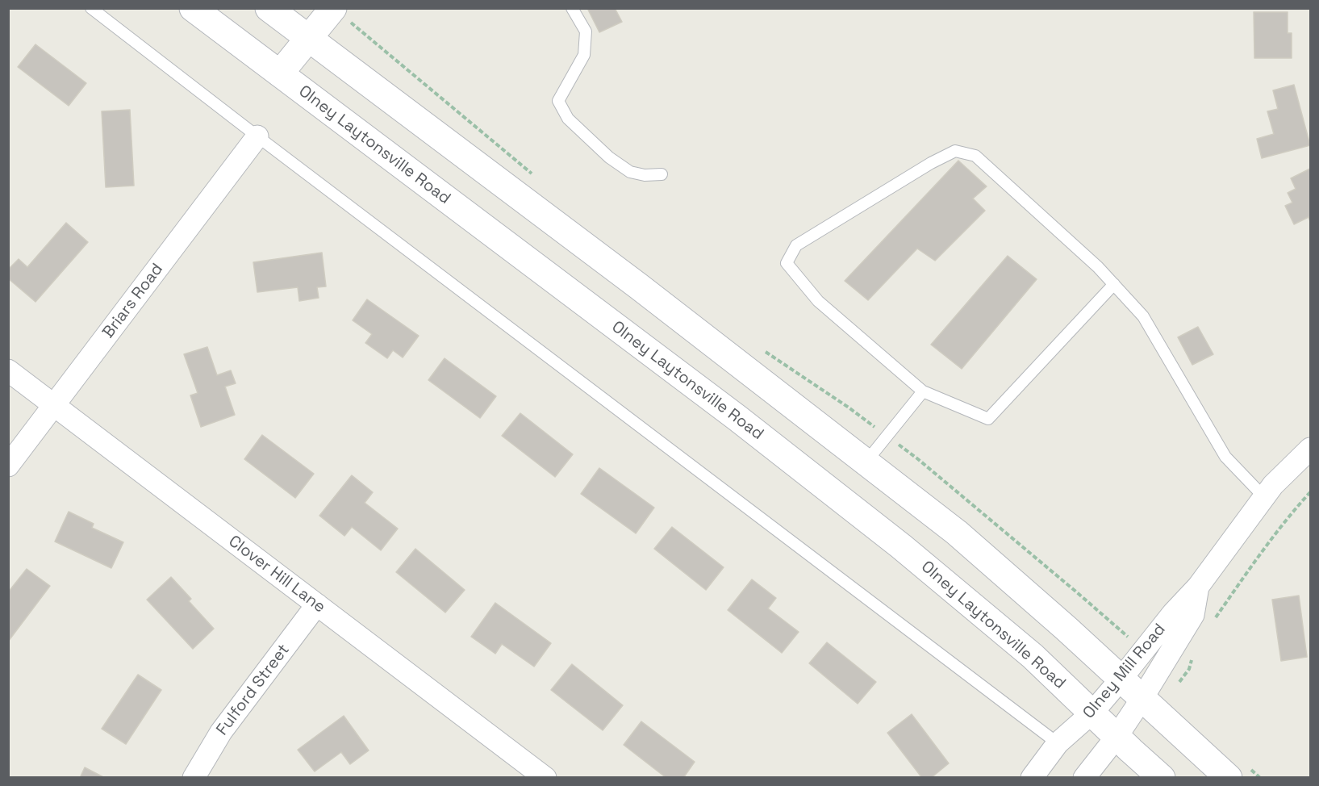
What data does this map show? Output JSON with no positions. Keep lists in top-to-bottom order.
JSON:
{
  "streets": {
    "main road": ["Olney Laytonsville Road"],
    "street": [
      "Briars Road",
      "Clover Hill Lane",
      "Olney Mill Road",
      "Fulford Street"
    ]
  },
  "crossings": [
    ["Olney Laytonsville Road", "Olney Mill Road"],
    ["Briars Road", "Clover Hill Lane"],
    ["Clover Hill Lane", "Fulford Street"]
  ]
}
